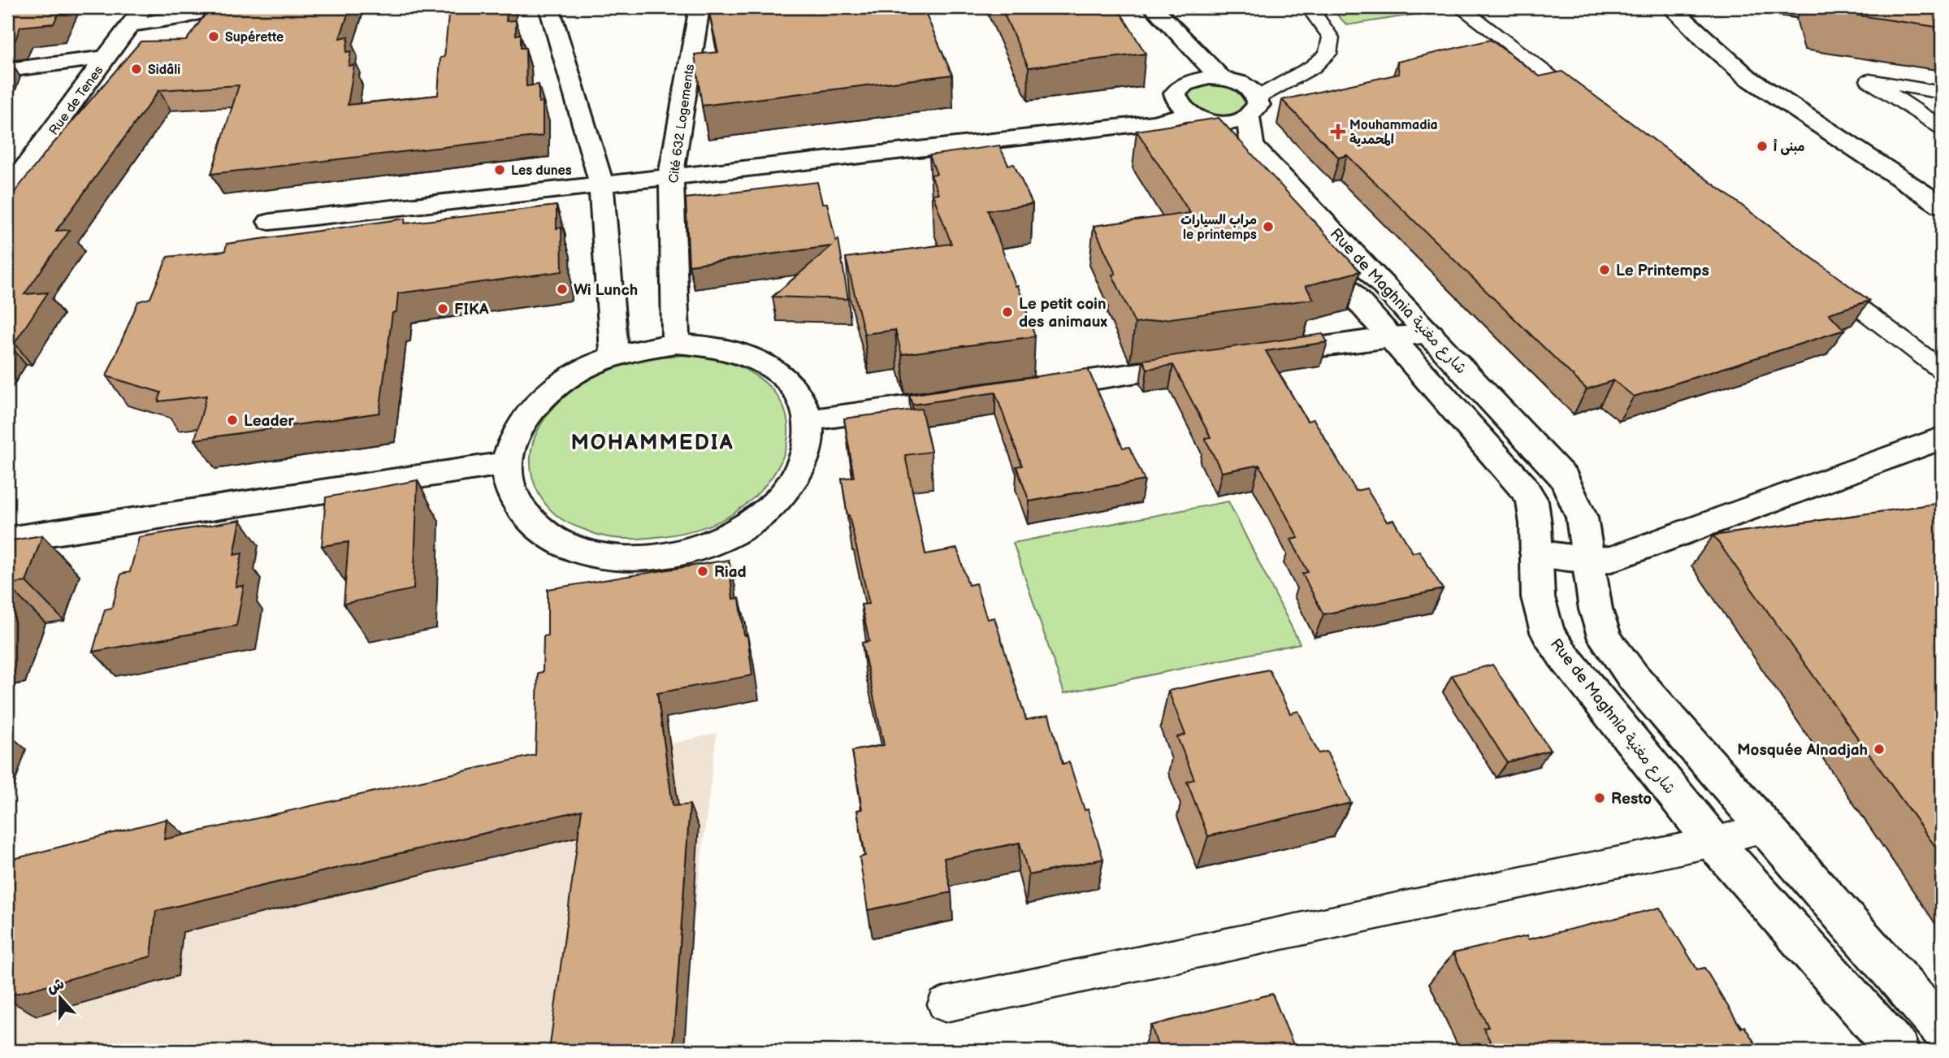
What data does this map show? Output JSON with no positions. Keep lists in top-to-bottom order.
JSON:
{
  "streets": {
    "street": ["Rue de Tenes", "Cité 632 Logements", "Rue de Maghnia شارع مغنية"]
  },
  "districts": ["MOHAMMEDIA"],
  "places": {
    "other": [
      "Supérette",
      "Sidâli",
      "مبنى أ",
      "Les dunes",
      "مراب السيارات le printemps",
      "Le Printemps",
      "Wi Lunch",
      "FIKA",
      "Le petit coin des animaux",
      "Leader",
      "Riad",
      "Mosquée Alnadjah",
      "Resto"
    ],
    "health": ["Mouhammadia المحمدية"]
  },
  "north": "top"
}
